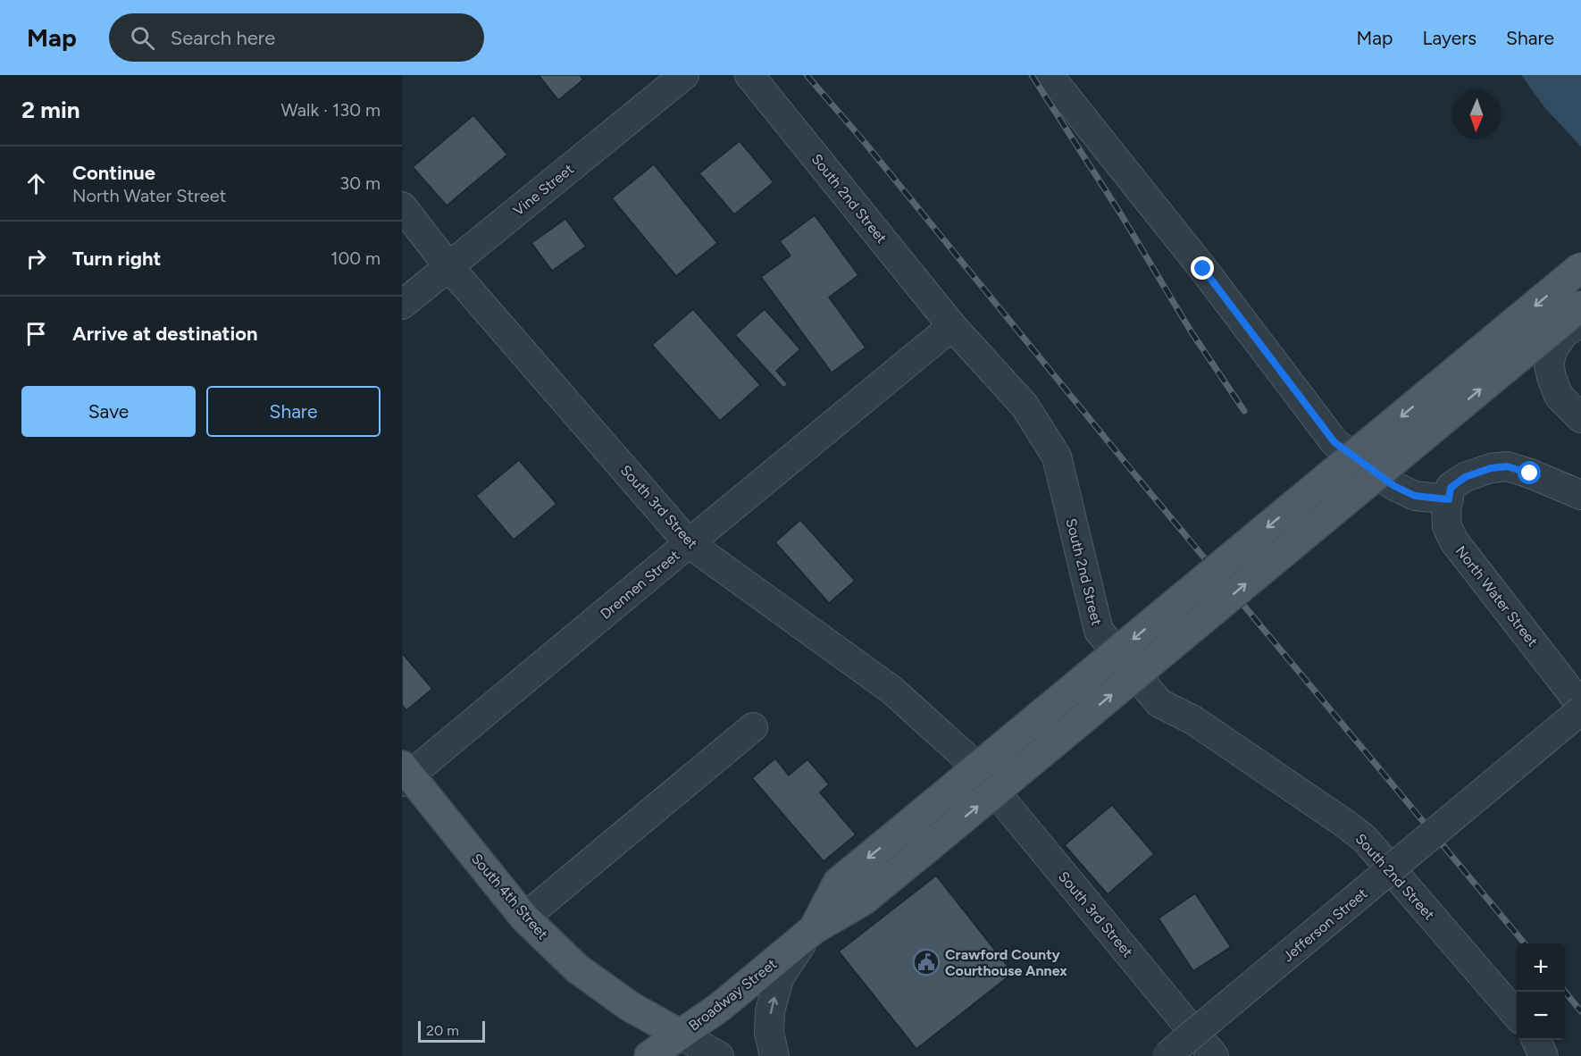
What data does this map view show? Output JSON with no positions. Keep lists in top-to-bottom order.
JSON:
{
  "streets": {
    "main road": ["South 4th Street", "Broadway Street"],
    "street": [
      "Vine Street",
      "South 2nd Street",
      "South 3rd Street",
      "Drennen Street",
      "North Water Street",
      "Jefferson Street"
    ]
  },
  "crossings": [
    ["Vine Street", "South 3rd Street"],
    ["South 2nd Street", "Drennen Street"],
    ["South 3rd Street", "Drennen Street"],
    ["Drennen Street", "South 4th Street"],
    ["South 4th Street", "Broadway Street"]
  ],
  "places": {
    "public building": ["Crawford County Courthouse Annex"]
  },
  "scale_bar": "20 m",
  "north": "bottom",
  "page": {
    "header": "Map",
    "search": "Search here",
    "nav": ["Map", "Layers", "Share"],
    "heading": ["2 min", "Walk · 130 m"],
    "list": [
      ["Continue", "North Water Street", "30 m"],
      ["Turn right", "100 m"],
      "Arrive at destination"
    ],
    "buttons": ["Save", "Share"],
    "map_buttons": ["+", "−"],
    "scale": "20 m"
  }
}
